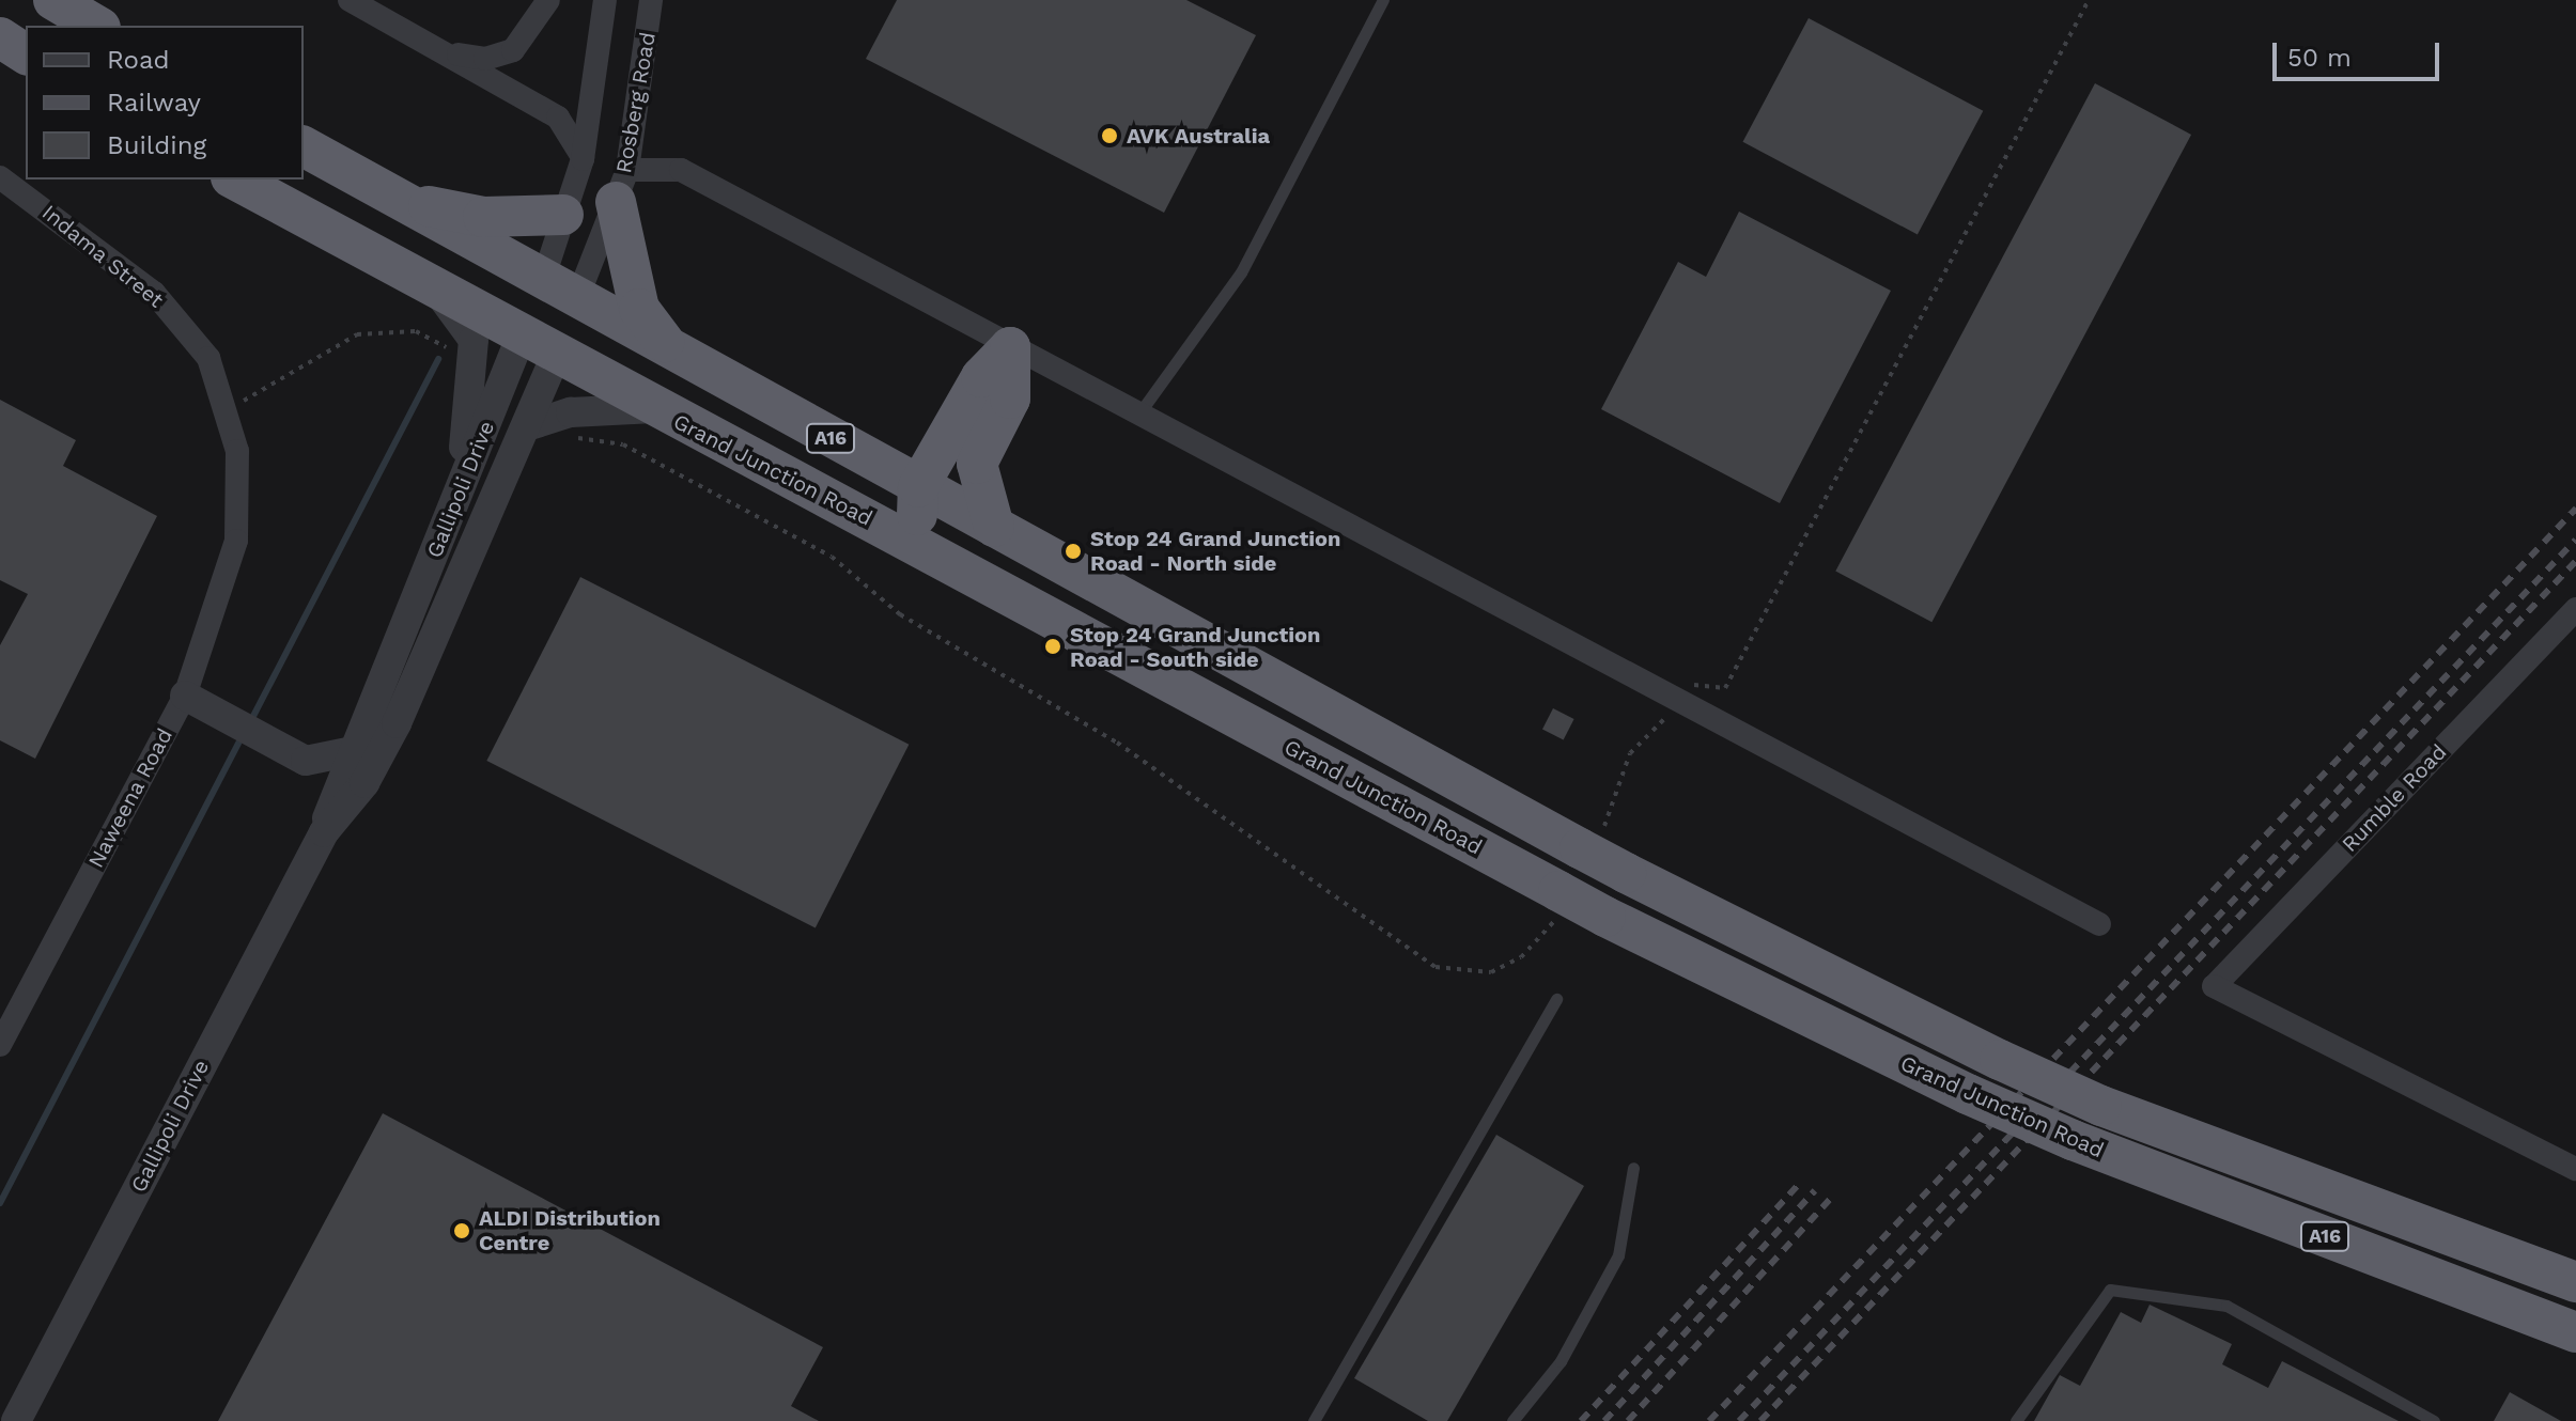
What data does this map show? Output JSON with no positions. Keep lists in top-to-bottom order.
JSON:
{
  "streets": {
    "highway": ["A16", "Grand Junction Road"],
    "street": [
      "Rosberg Road",
      "Indama Street",
      "Gallipoli Drive",
      "Naweena Road",
      "Rumble Road"
    ]
  },
  "crossings": [
    ["Rosberg Road", "Grand Junction Road"],
    ["Indama Street", "Naweena Road"],
    ["Grand Junction Road", "Gallipoli Drive"]
  ],
  "places": [
    "AVK Australia",
    "Stop 24 Grand Junction Road - North side",
    "Stop 24 Grand Junction Road - South side",
    "ALDI Distribution Centre"
  ],
  "legend": ["Road", "Railway", "Building"],
  "scale_bar": "50 m"
}
